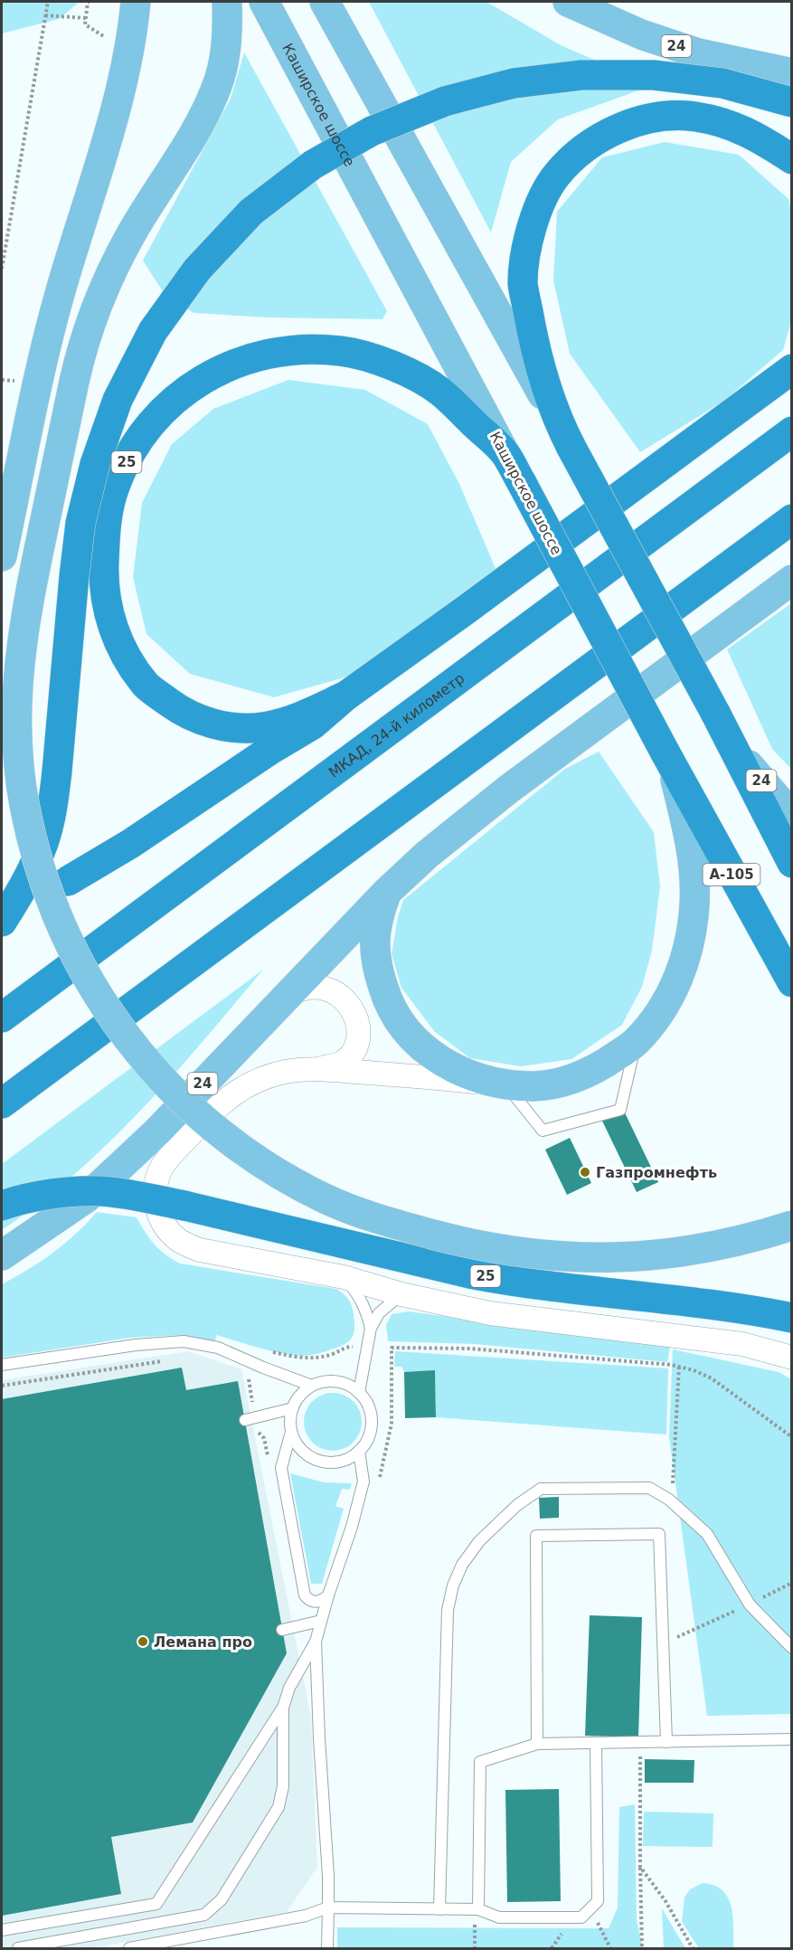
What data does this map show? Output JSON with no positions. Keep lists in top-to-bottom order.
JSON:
{
  "streets": {
    "highway": [
      "Каширское шоссе",
      "25",
      "МКАД, 24-й километр",
      "А-105"
    ],
    "main road": ["24"]
  },
  "crossings": [
    ["Каширское шоссе", "25"]
  ],
  "places": ["Газпромнефть", "Лемана про"]
}
